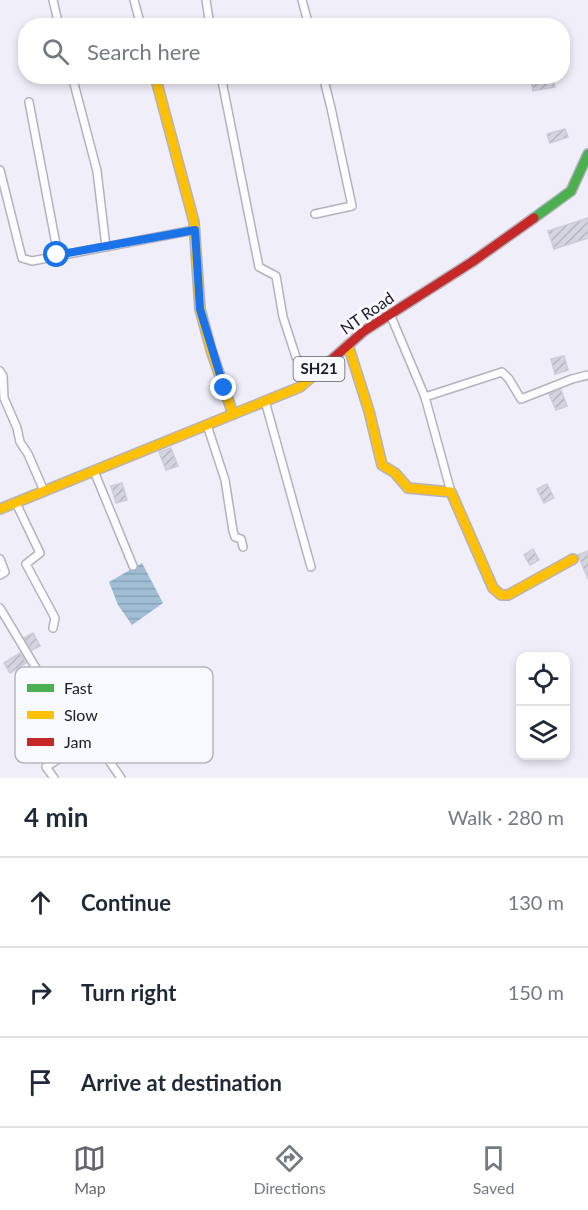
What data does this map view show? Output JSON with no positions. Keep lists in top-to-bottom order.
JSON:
{
  "streets": {
    "street": ["NT Road", "SH21"]
  },
  "legend": ["Fast", "Slow", "Jam"],
  "page": {
    "search": "Search here",
    "heading": ["4 min", "Walk · 280 m"],
    "list": [
      ["Continue", "130 m"],
      ["Turn right", "150 m"],
      "Arrive at destination"
    ],
    "nav": ["Map", "Directions", "Saved"]
  }
}
